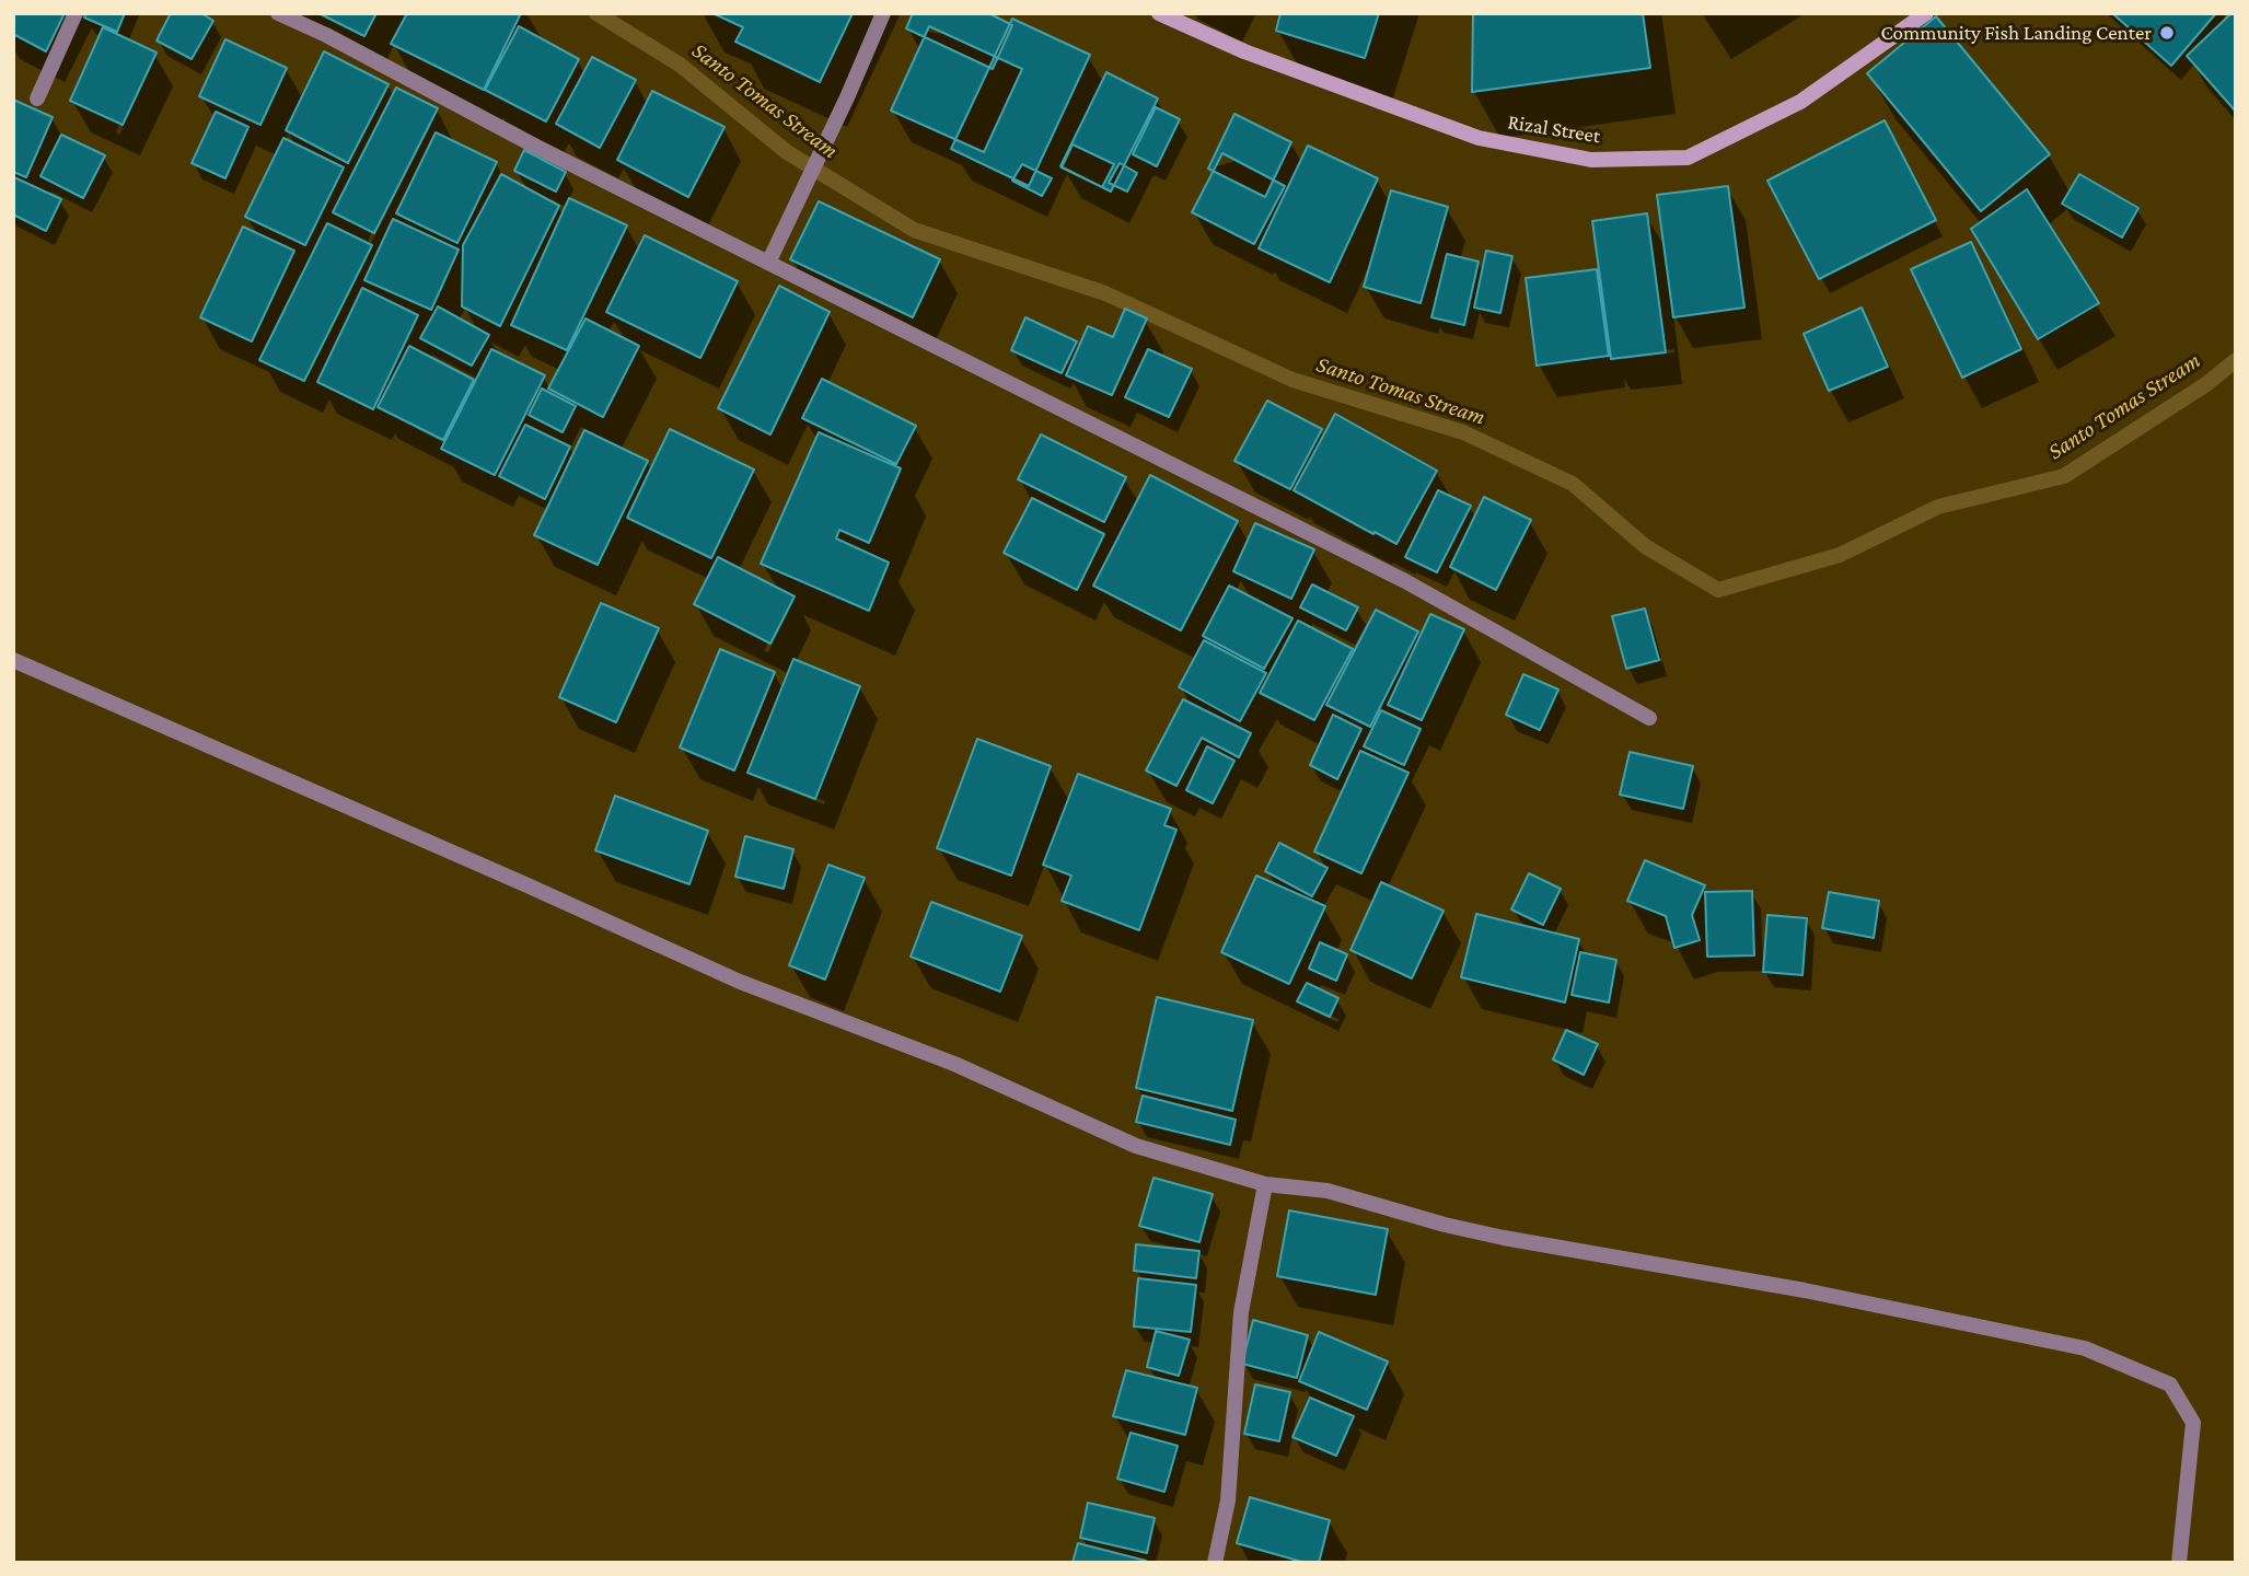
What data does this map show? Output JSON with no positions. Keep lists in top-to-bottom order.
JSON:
{
  "streets": {
    "street": ["Rizal Street"]
  },
  "water": ["Santo Tomas Stream"],
  "places": ["Community Fish Landing Center"]
}
